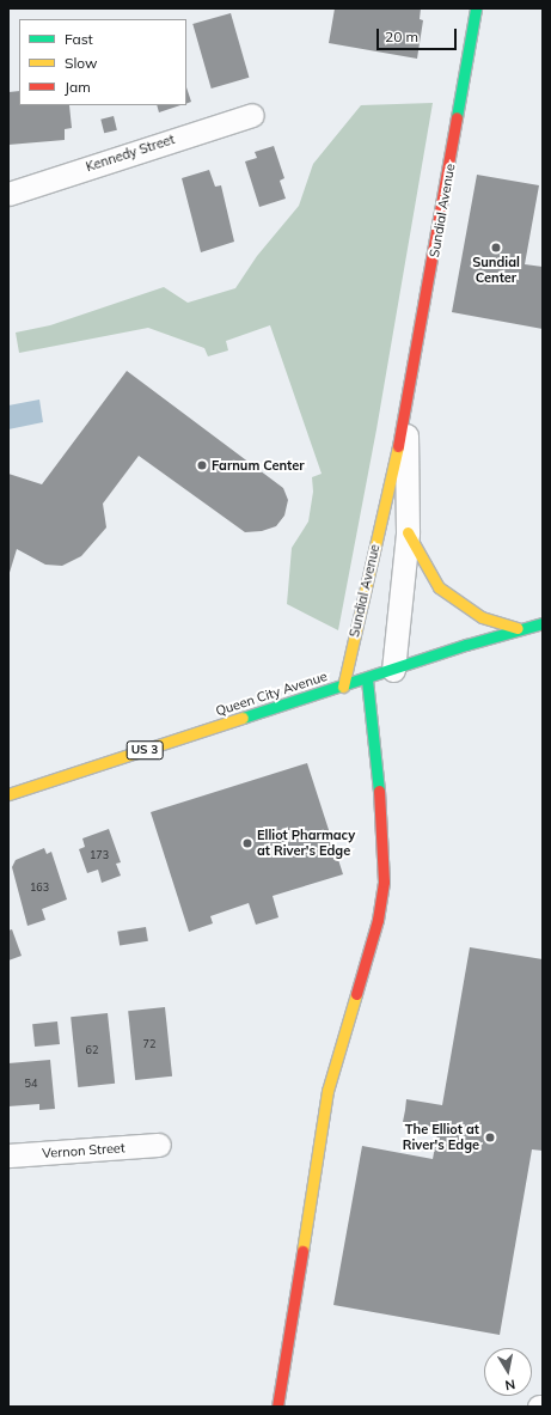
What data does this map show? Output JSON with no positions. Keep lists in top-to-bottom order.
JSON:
{
  "streets": {
    "street": [
      "Kennedy Street",
      "Sundial Avenue",
      "Queen City Avenue",
      "US 3",
      "Vernon Street"
    ]
  },
  "crossings": [
    ["Sundial Avenue", "Queen City Avenue"]
  ],
  "places": [
    "Sundial Center",
    "Farnum Center",
    "Elliot Pharmacy at River's Edge",
    "The Elliot at River's Edge"
  ],
  "house_numbers": [
    "173",
    "163",
    "72",
    "62",
    "54"
  ],
  "legend": ["Fast", "Slow", "Jam"],
  "scale_bar": "20 m",
  "north": "bottom"
}
